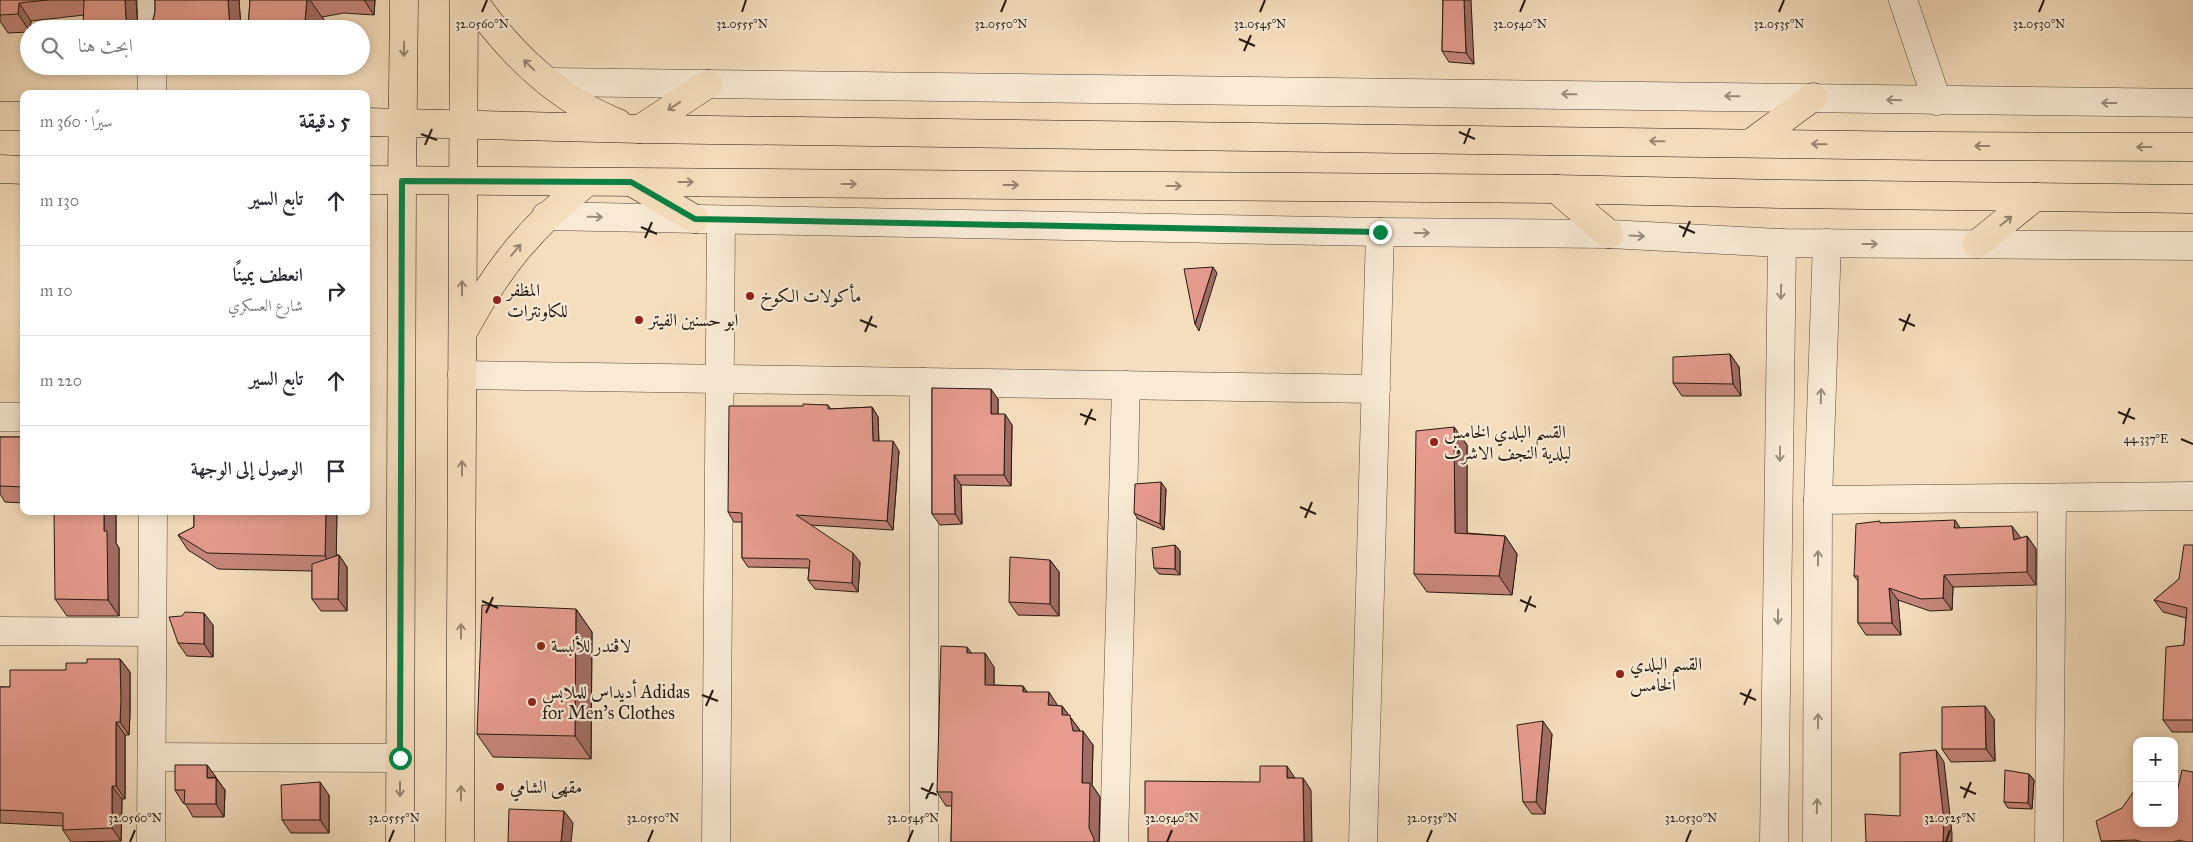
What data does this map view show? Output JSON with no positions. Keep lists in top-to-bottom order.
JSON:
{
  "places": [
    "مأكولات الكوخ",
    "المظفر للكاونترات",
    "ابو حسنين الفيتر",
    "القسم البلدي الخامس لبلدية النجف الاشرف",
    "لاڤندر للألبسة",
    "القسم البلدي الخامس",
    "أديداس للملابس Adidas for Men's Clothes",
    "مقهى الشامي"
  ],
  "page": {
    "search": "ابحث هنا",
    "heading": ["5 دقيقة", "سيرًا · 360 m"],
    "list": [
      ["تابع السير", "130 m"],
      ["انعطف يمينًا", "شارع العسكري", "10 m"],
      ["تابع السير", "220 m"],
      "الوصول إلى الوجهة"
    ],
    "map_buttons": ["+", "−"]
  },
  "coordinates": [
    "32.0560°N",
    "32.0550°N",
    "32.0545°N",
    "32.0555°N",
    "32.0540°N",
    "32.0535°N",
    "32.0530°N",
    "44.337°E",
    "32.0525°N"
  ]
}
